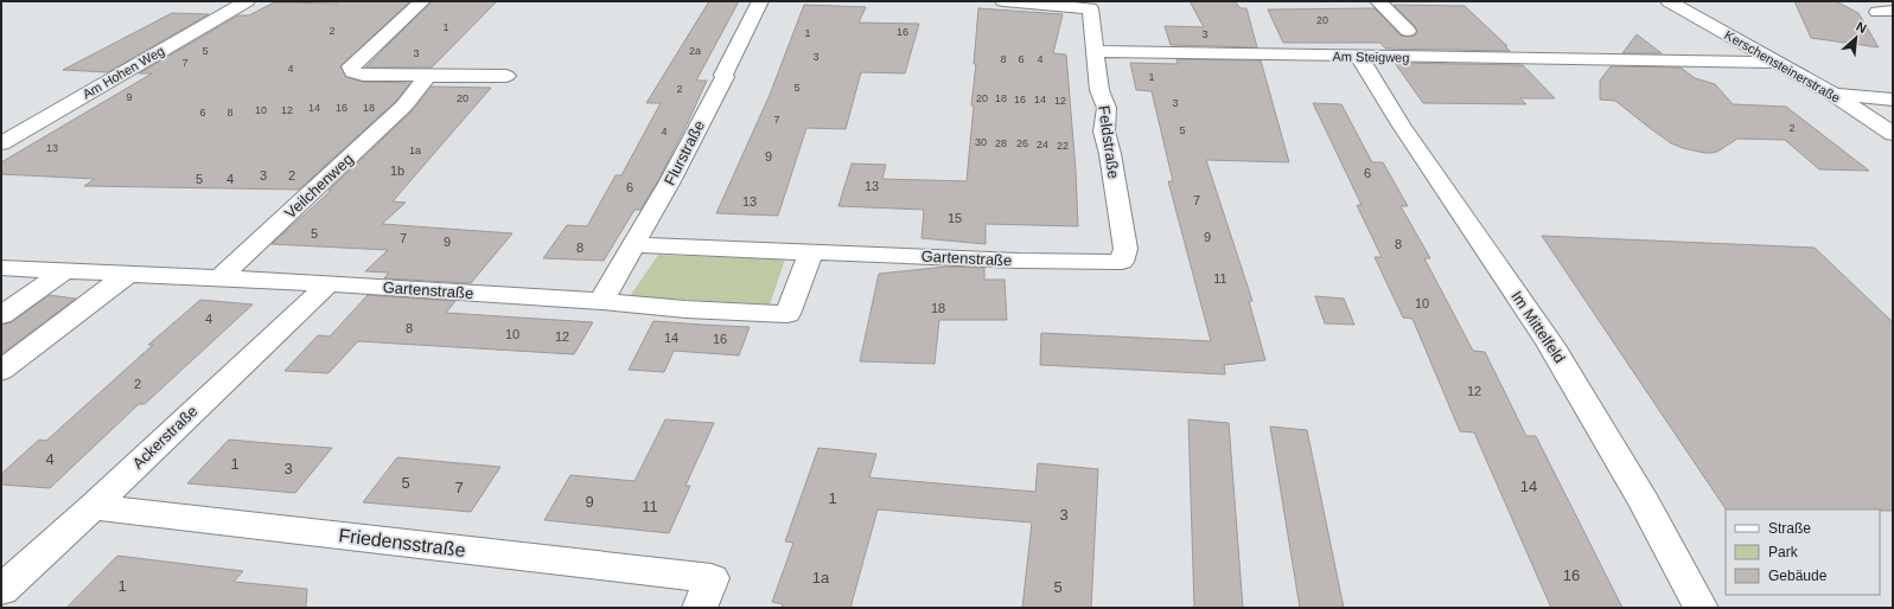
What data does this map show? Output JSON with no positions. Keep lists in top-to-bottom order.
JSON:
{
  "streets": {
    "street": [
      "Am Steigweg",
      "Kerschensteinerstraße",
      "Am Hohen Weg",
      "Feldstraße",
      "Flurstraße",
      "Veilchenweg",
      "Gartenstraße",
      "Im Mittelfeld",
      "Ackerstraße",
      "Friedensstraße"
    ]
  },
  "crossings": [
    ["Am Steigweg", "Kerschensteinerstraße"],
    ["Am Steigweg", "Feldstraße"],
    ["Am Steigweg", "Im Mittelfeld"],
    ["Feldstraße", "Gartenstraße"],
    ["Flurstraße", "Gartenstraße"],
    ["Veilchenweg", "Gartenstraße"],
    ["Gartenstraße", "Ackerstraße"],
    ["Ackerstraße", "Friedensstraße"]
  ],
  "house_numbers": [
    "20",
    "1",
    "2",
    "16",
    "1",
    "3",
    "5",
    "2a",
    "3",
    "3",
    "8",
    "6",
    "4",
    "7",
    "4",
    "1",
    "5",
    "2",
    "9",
    "20",
    "20",
    "18",
    "16",
    "14",
    "12",
    "3",
    "14",
    "16",
    "18",
    "10",
    "12",
    "6",
    "8",
    "7",
    "2",
    "5",
    "4",
    "30",
    "28",
    "26",
    "24",
    "22",
    "13",
    "1a",
    "9",
    "1b",
    "6",
    "3",
    "2",
    "5",
    "4",
    "13",
    "6",
    "7",
    "13",
    "15",
    "5",
    "9",
    "7",
    "9",
    "8",
    "8",
    "11",
    "10",
    "18",
    "4",
    "8",
    "10",
    "12",
    "14",
    "16",
    "2",
    "12",
    "4",
    "1",
    "3",
    "5",
    "14",
    "7",
    "1",
    "9",
    "11",
    "3",
    "16",
    "1a",
    "1",
    "5"
  ],
  "legend": ["Straße", "Park", "Gebäude"],
  "north": "top right"
}
